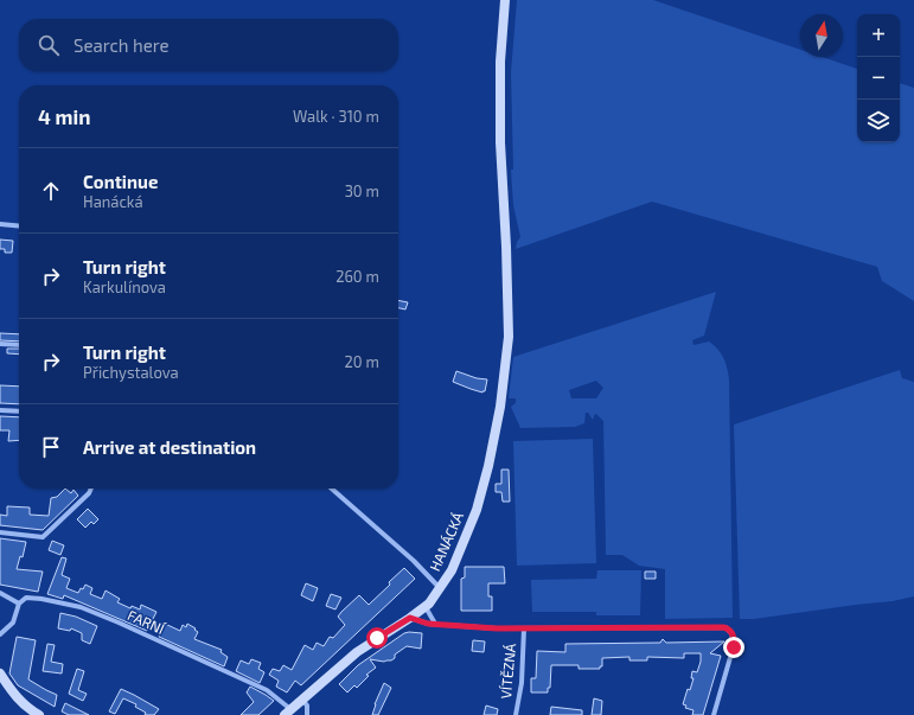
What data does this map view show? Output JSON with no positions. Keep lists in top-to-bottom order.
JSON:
{
  "streets": {
    "street": ["HANÁCKÁ", "FARNÍ", "VÍTĚZNÁ"]
  },
  "crossings": [
    ["HANÁCKÁ", "FARNÍ"]
  ],
  "north": "top",
  "page": {
    "map_buttons": ["+", "−"],
    "search": "Search here",
    "heading": ["4 min", "Walk · 310 m"],
    "list": [
      ["Continue", "Hanácká", "30 m"],
      ["Turn right", "Karkulínova", "260 m"],
      ["Turn right", "Přichystalova", "20 m"],
      "Arrive at destination"
    ]
  }
}
